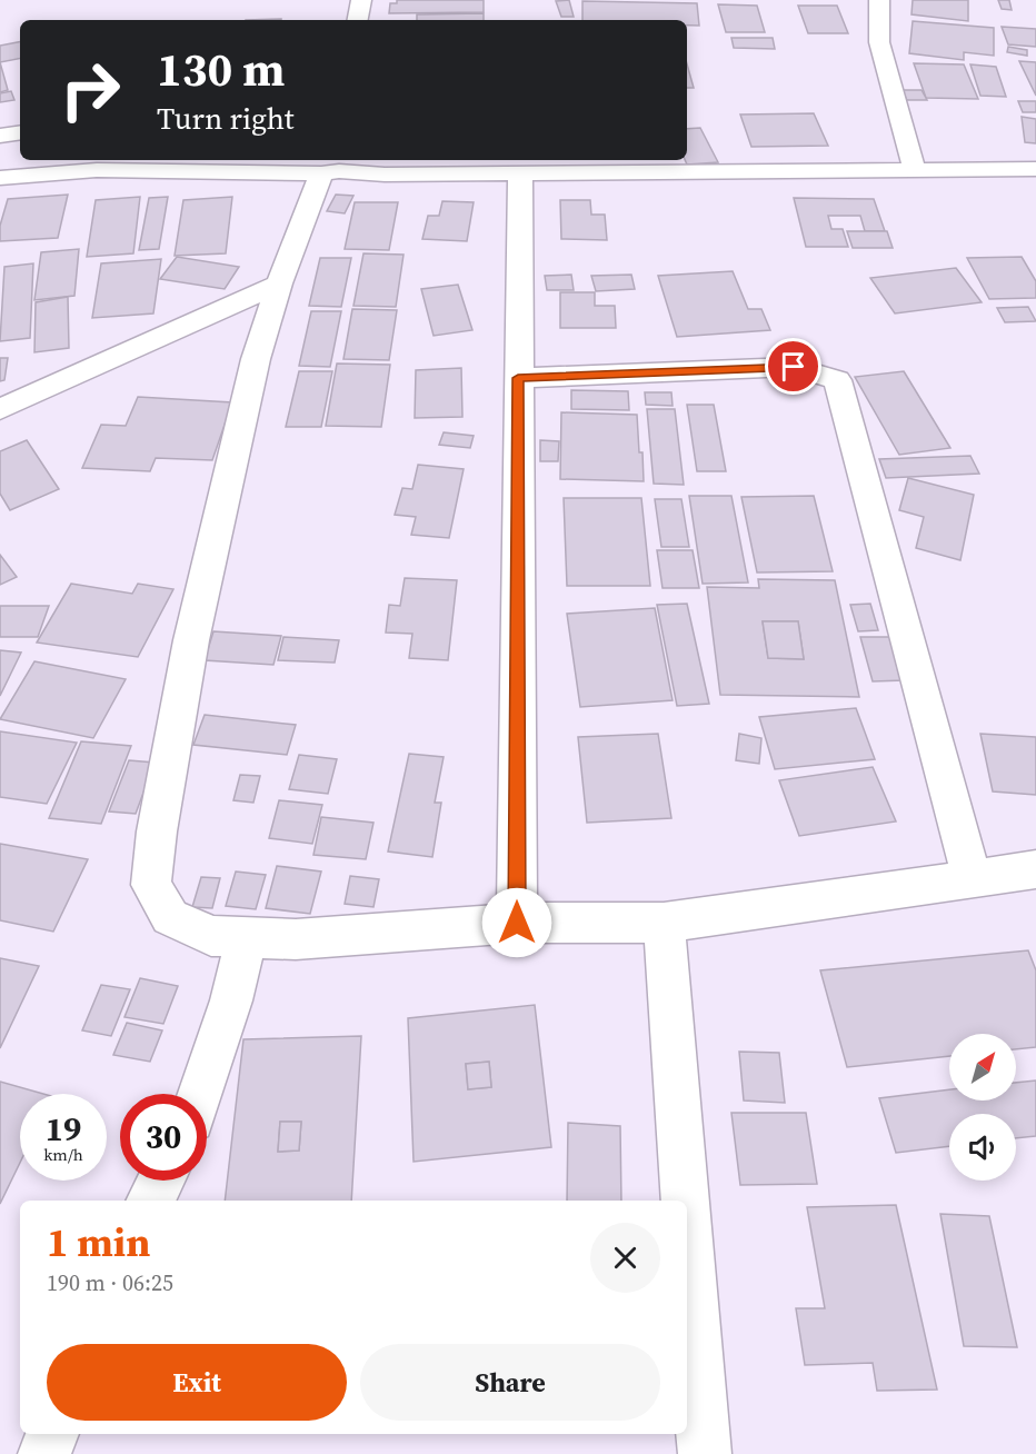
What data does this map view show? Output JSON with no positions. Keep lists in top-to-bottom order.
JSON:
{
  "north": "top right",
  "page": {
    "turn": ["130 m", "Turn right"],
    "speed": "19 km/h",
    "limit": "30",
    "heading": ["1 min", "190 m · 06:25"],
    "buttons": ["Exit", "Share"]
  }
}
